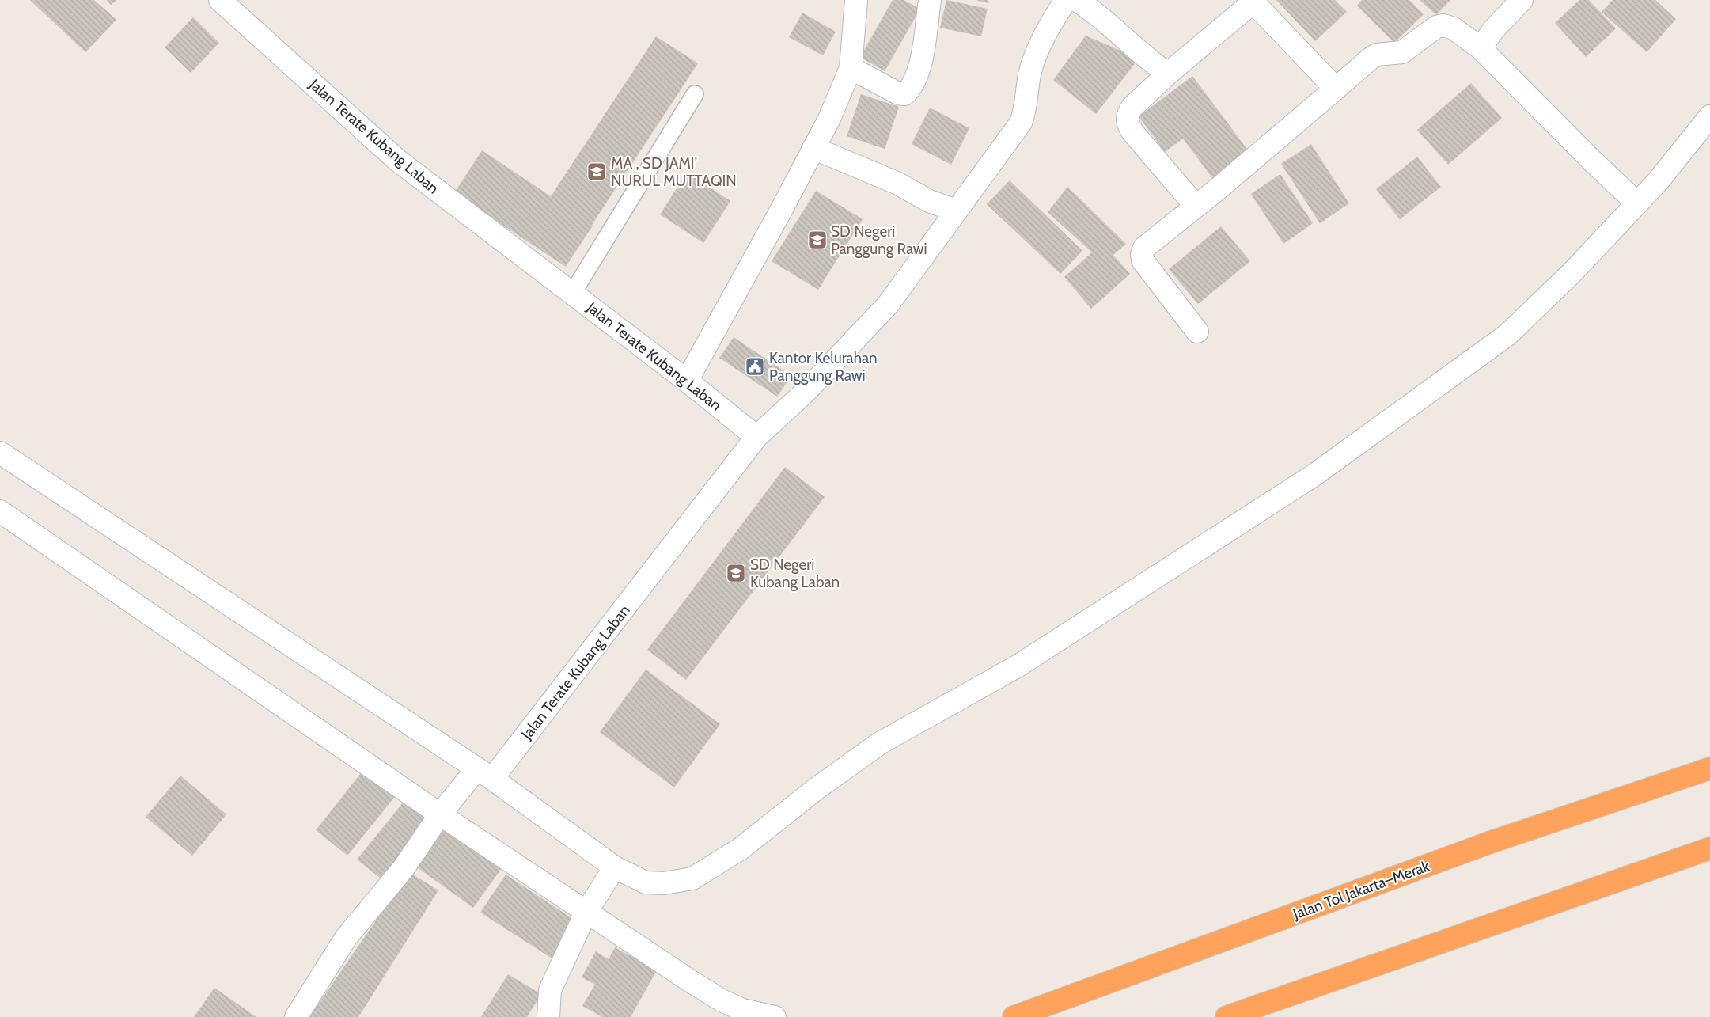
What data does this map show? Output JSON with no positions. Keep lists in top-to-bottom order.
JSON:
{
  "streets": {
    "highway": ["Jalan Tol Jakarta–Merak"],
    "street": ["Jalan Terate Kubang Laban"]
  },
  "places": {
    "school or university": ["MA , SD JAMI' NURUL MUTTAQIN", "SD Negeri Panggung Rawi", "SD Negeri Kubang Laban"],
    "public building": ["Kantor Kelurahan Panggung Rawi"]
  }
}
